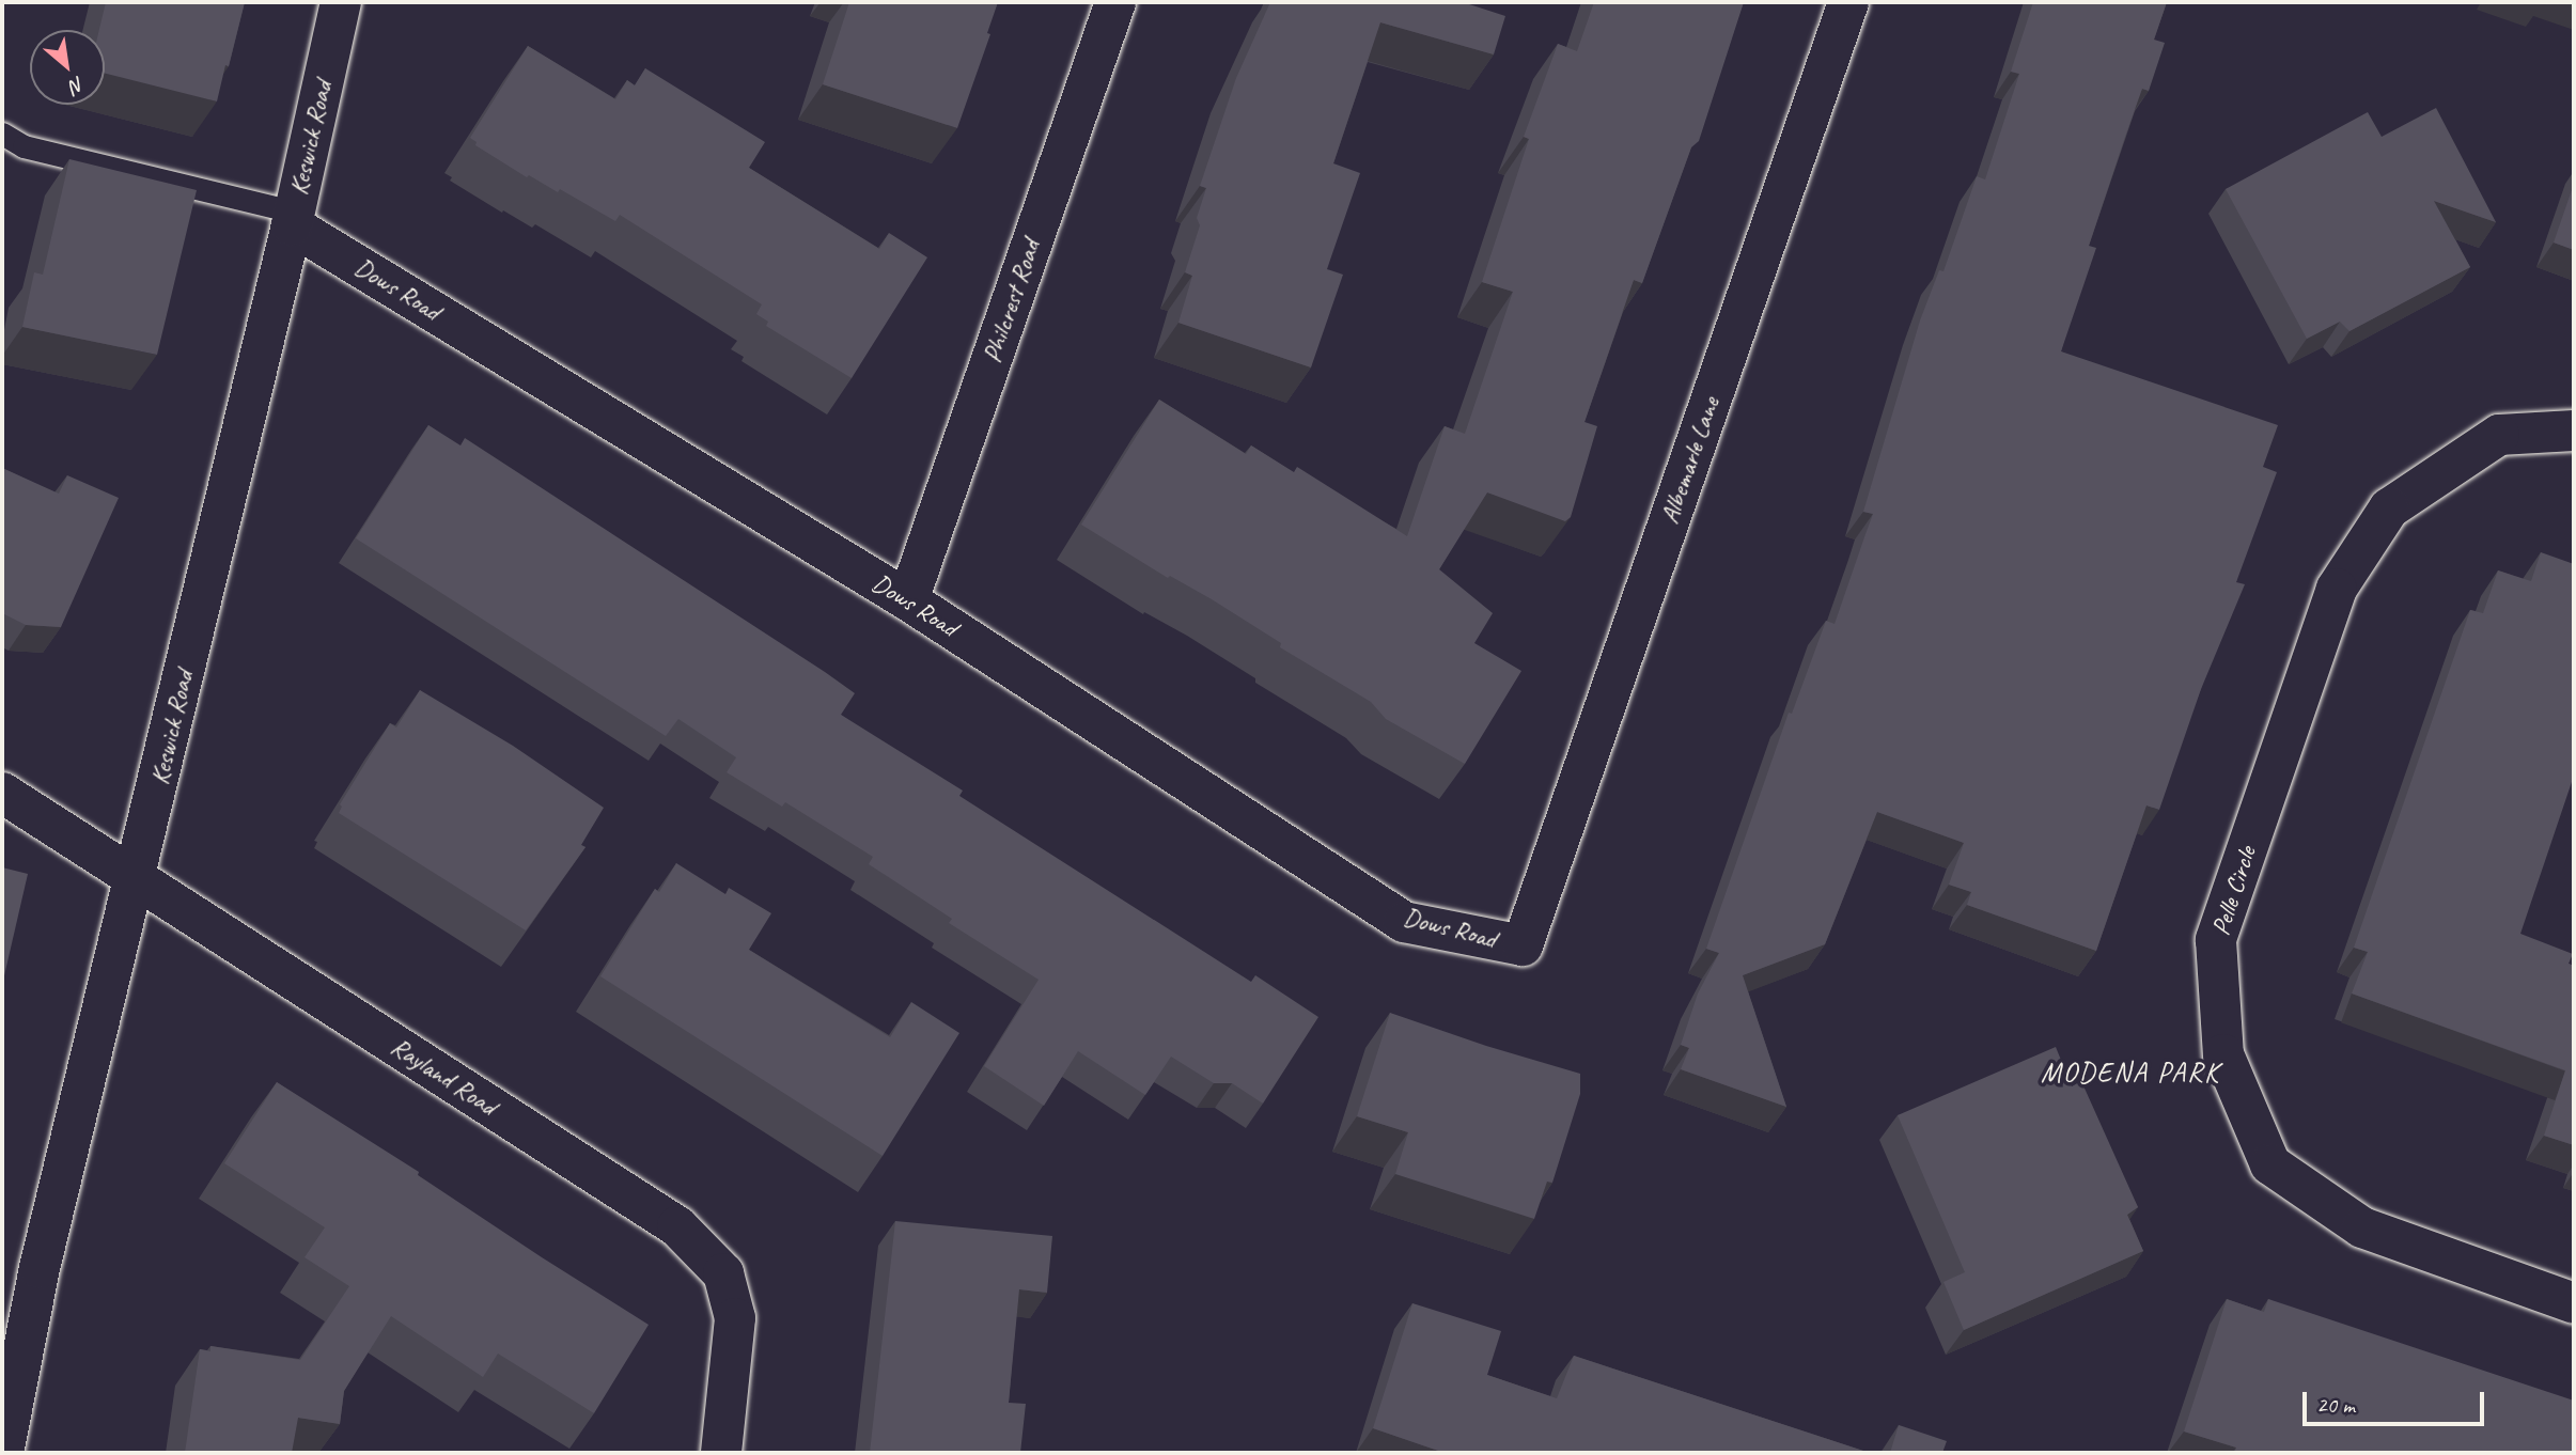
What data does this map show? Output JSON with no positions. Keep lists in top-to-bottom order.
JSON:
{
  "streets": {
    "street": [
      "Keswick Road",
      "Dows Road",
      "Philcrest Road",
      "Albemarle Lane",
      "Pelle Circle",
      "Rayland Road"
    ]
  },
  "crossings": [
    ["Keswick Road", "Dows Road"],
    ["Keswick Road", "Rayland Road"],
    ["Dows Road", "Philcrest Road"],
    ["Dows Road", "Albemarle Lane"]
  ],
  "districts": ["MODENA PARK"],
  "scale_bar": "20 m",
  "north": "bottom right"
}
